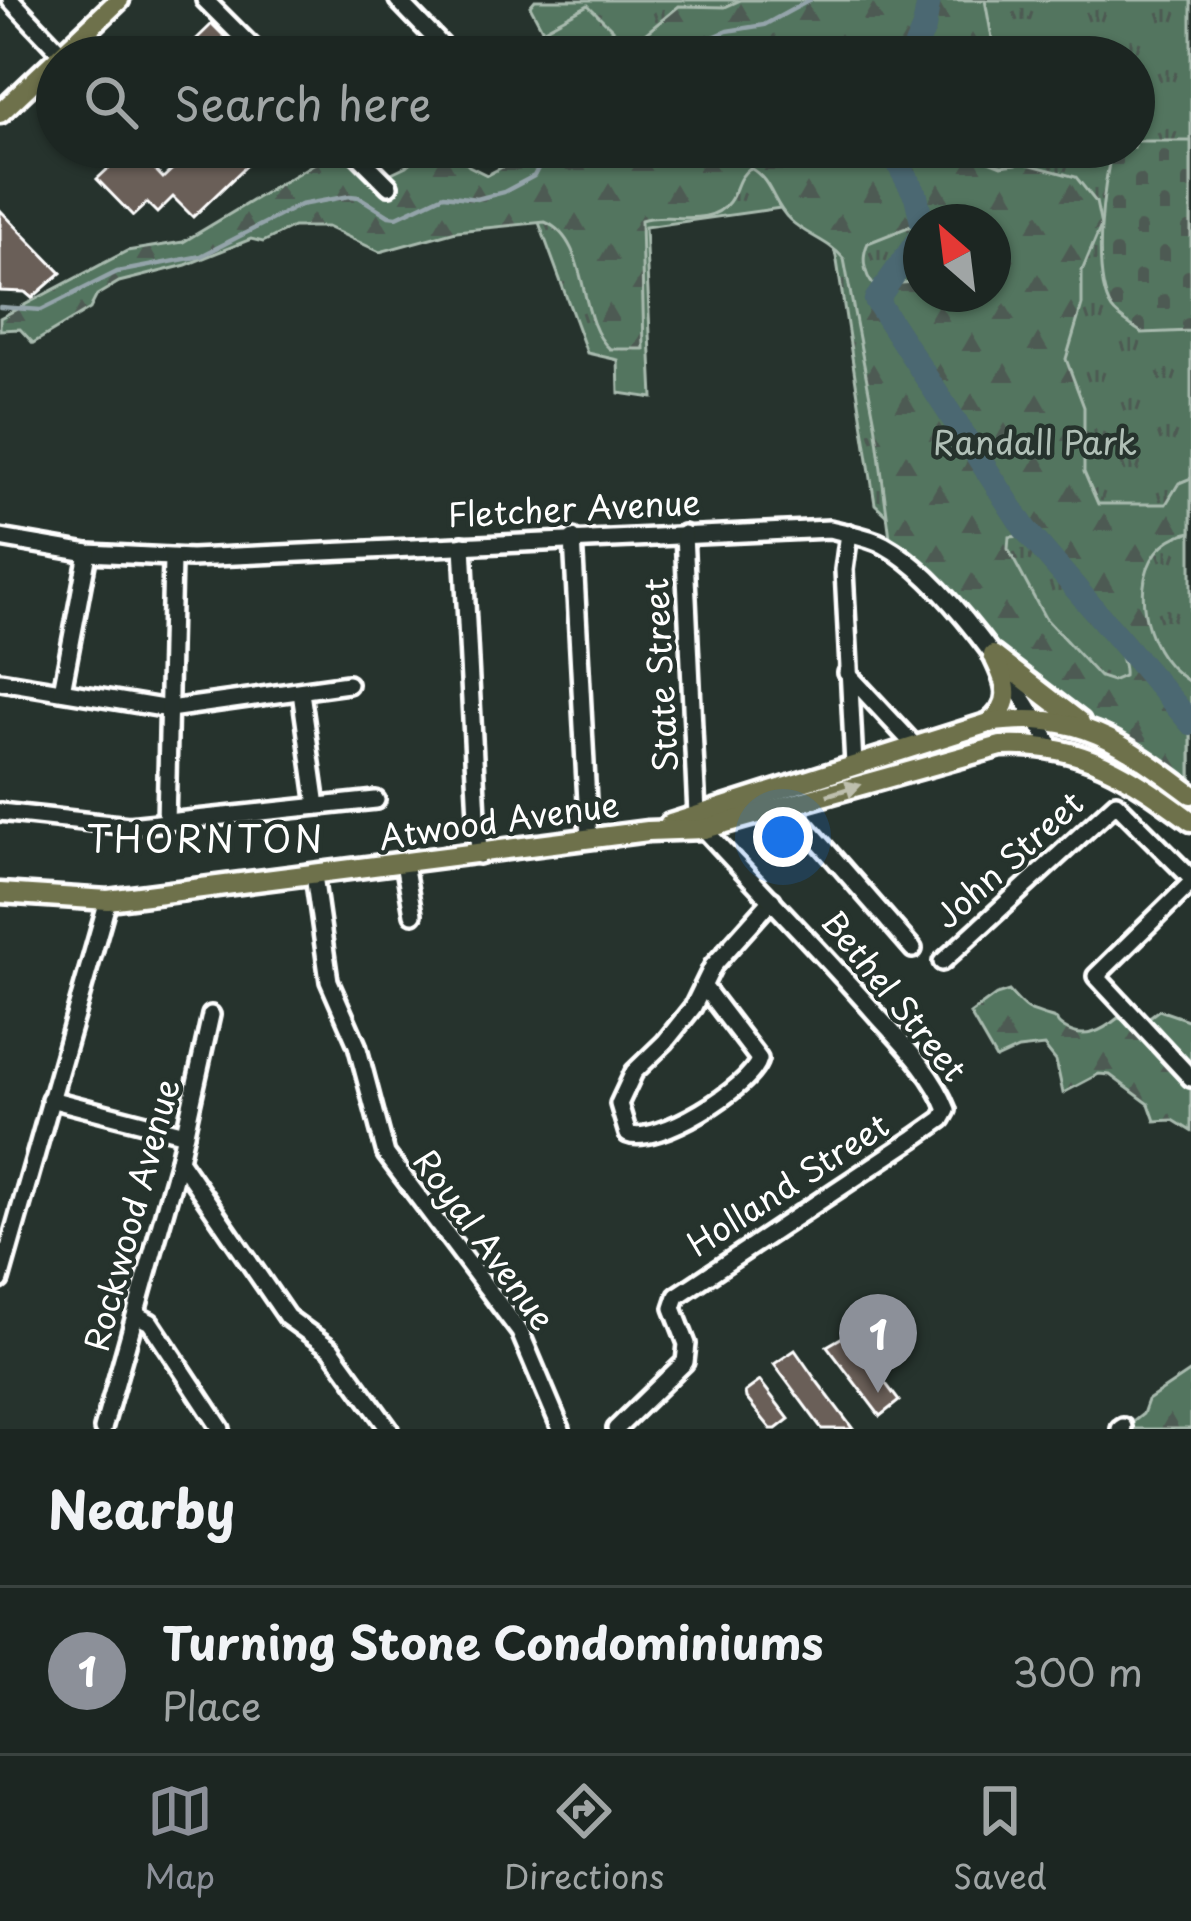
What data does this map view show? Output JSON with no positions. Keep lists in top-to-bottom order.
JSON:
{
  "streets": {
    "main road": ["Atwood Avenue"],
    "street": [
      "Fletcher Avenue",
      "State Street",
      "John Street",
      "Bethel Street",
      "Holland Street",
      "Rockwood Avenue",
      "Royal Avenue"
    ]
  },
  "crossings": [
    ["Fletcher Avenue", "State Street"],
    ["Fletcher Avenue", "Atwood Avenue"],
    ["State Street", "Atwood Avenue"],
    ["State Street", "Bethel Street"],
    ["Atwood Avenue", "Bethel Street"],
    ["Atwood Avenue", "Royal Avenue"],
    ["Bethel Street", "Holland Street"]
  ],
  "districts": ["THORNTON"],
  "parks": ["Randall Park"],
  "north": "top left",
  "page": {
    "search": "Search here",
    "pins": "1",
    "heading": "Nearby",
    "list": [
      {
        "mark": "1",
        "name": "Turning Stone Condominiums",
        "note": "Place",
        "value": "300 m"
      }
    ],
    "nav": ["Map", "Directions", "Saved"]
  }
}
